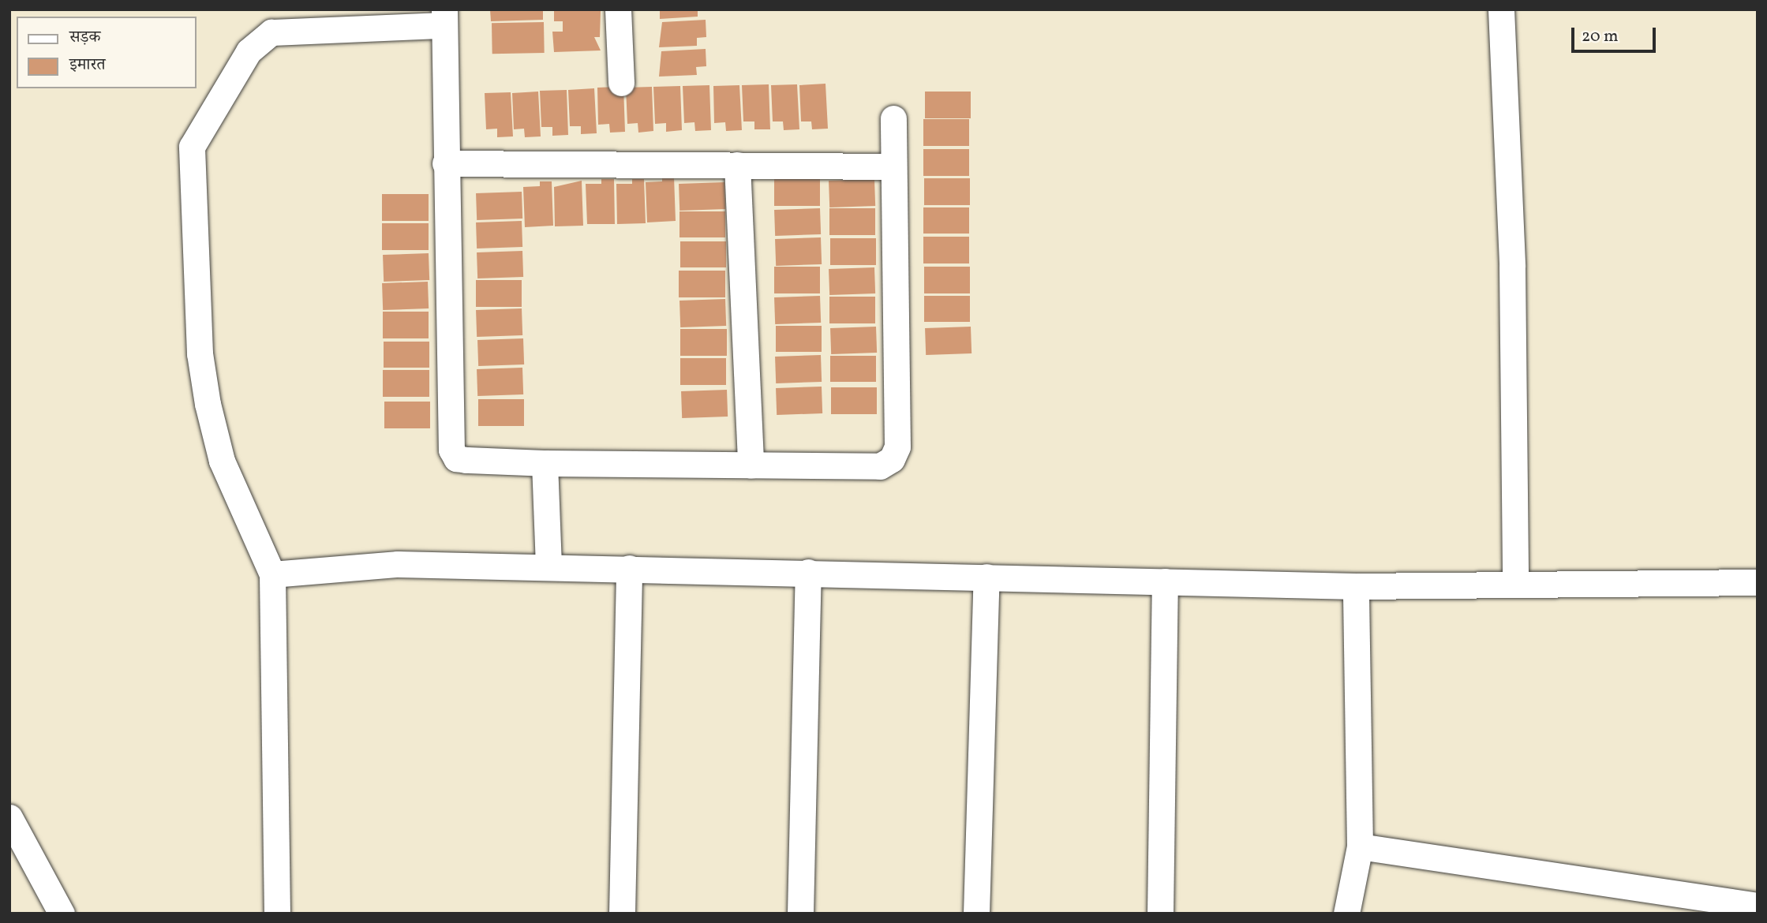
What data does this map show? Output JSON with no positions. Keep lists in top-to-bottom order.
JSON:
{
  "legend": ["सड़क", "इमारत"],
  "scale_bar": "20 m"
}
